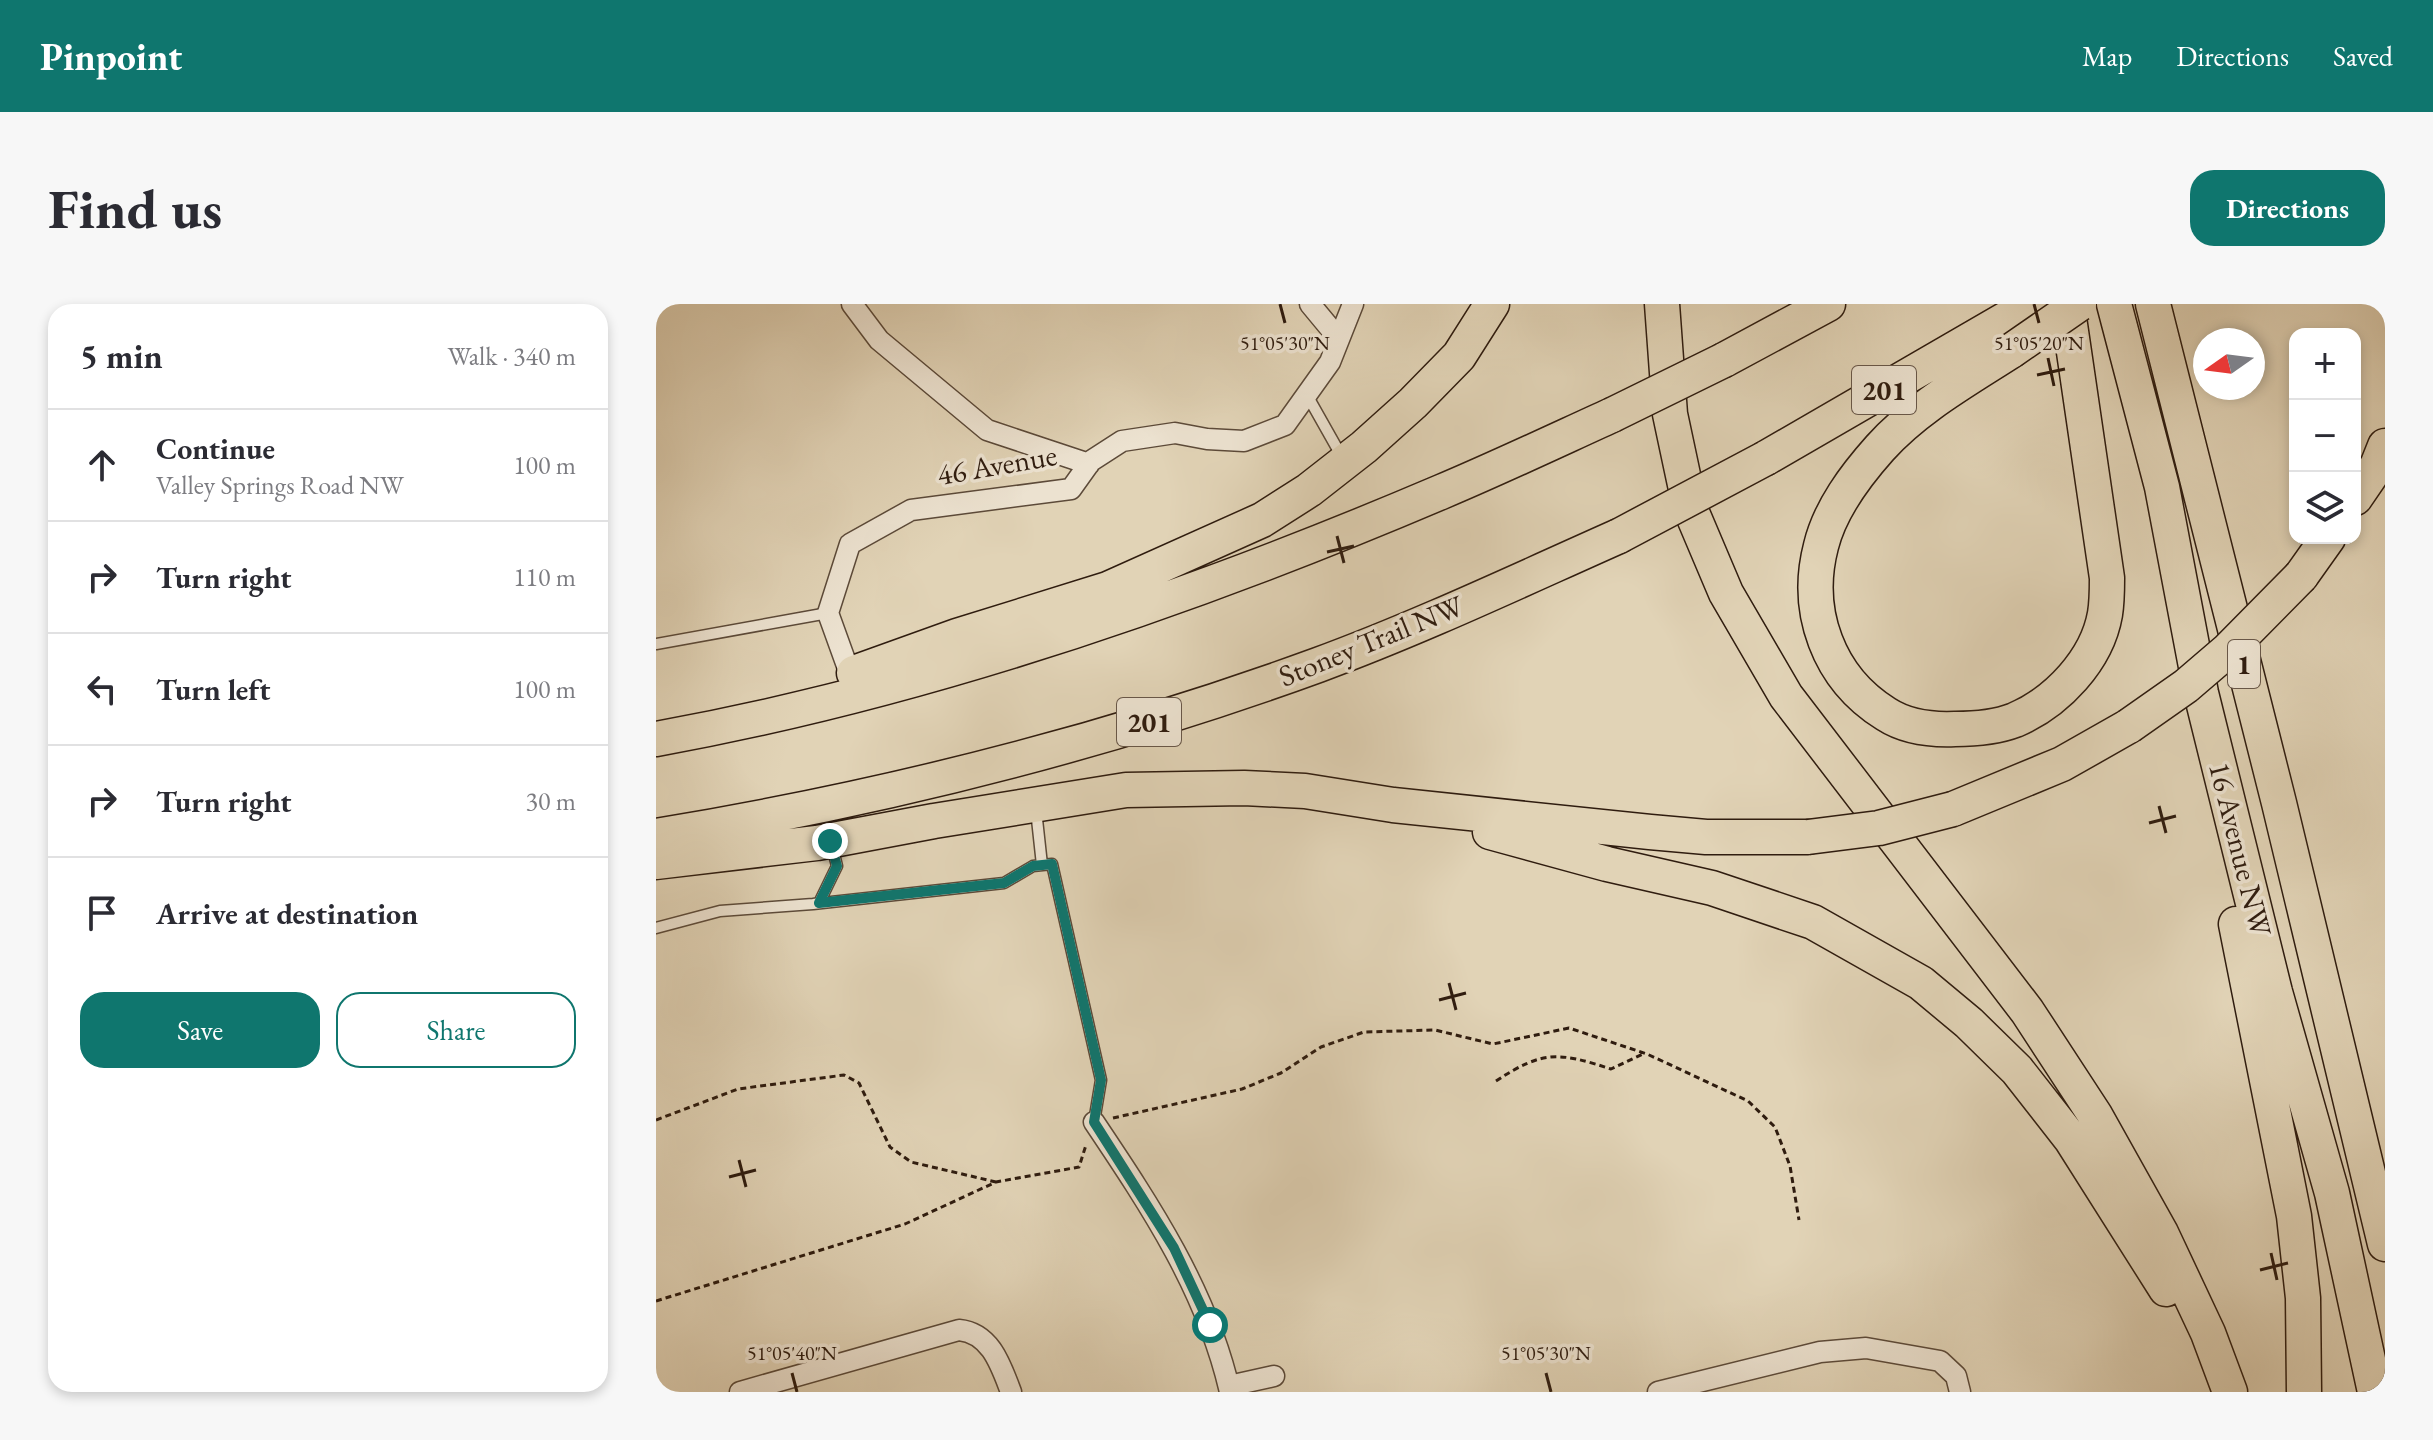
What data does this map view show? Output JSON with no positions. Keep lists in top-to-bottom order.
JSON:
{
  "streets": {
    "highway": [
      "201",
      "Stoney Trail NW",
      "1",
      "16 Avenue NW"
    ],
    "street": ["46 Avenue"]
  },
  "north": "left",
  "page": {
    "header": "Pinpoint",
    "nav": ["Map", "Directions", "Saved"],
    "buttons": [
      "Directions",
      ["Save", "Share"]
    ],
    "title": "Find us",
    "heading": ["5 min", "Walk · 340 m"],
    "map_buttons": ["+", "−"],
    "list": [
      ["Continue", "Valley Springs Road NW", "100 m"],
      ["Turn right", "110 m"],
      ["Turn left", "100 m"],
      ["Turn right", "30 m"],
      "Arrive at destination"
    ]
  },
  "coordinates": ["51°05'30\"N", "51°05'20\"N", "51°05'40\"N"]
}
